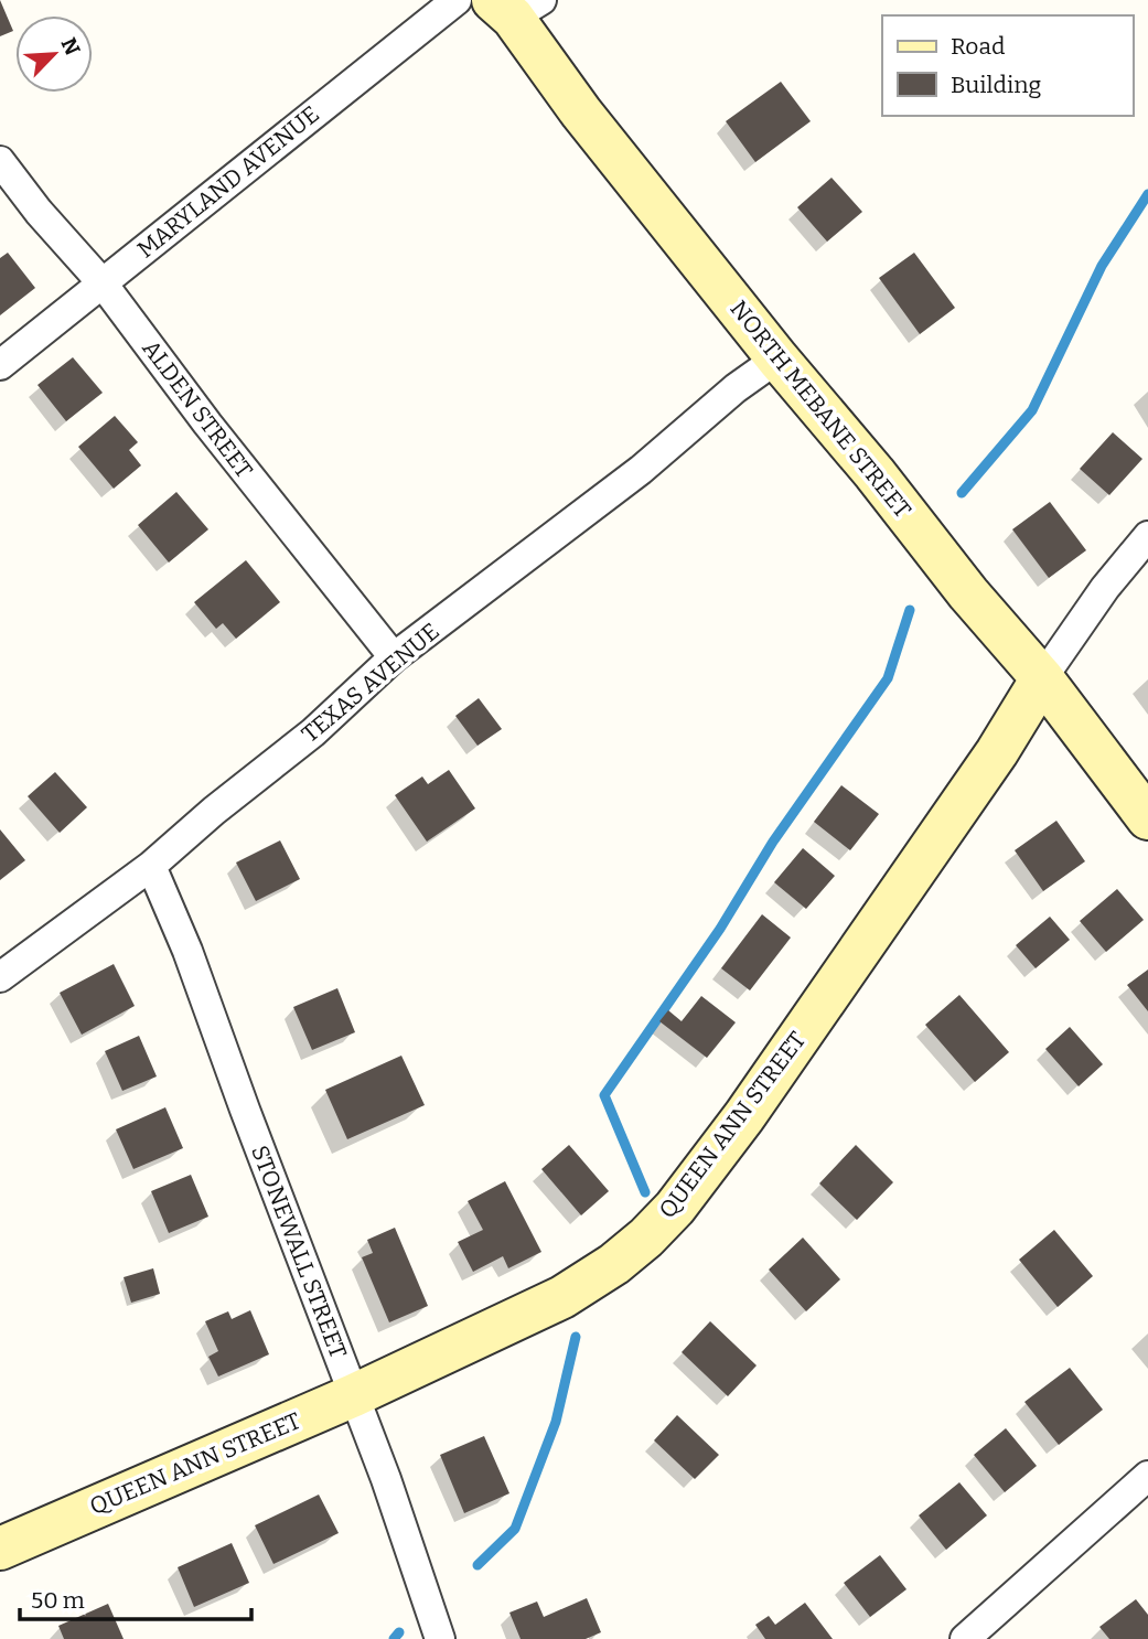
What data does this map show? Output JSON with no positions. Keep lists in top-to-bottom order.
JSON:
{
  "streets": {
    "street": [
      "MARYLAND AVENUE",
      "ALDEN STREET",
      "NORTH MEBANE STREET",
      "TEXAS AVENUE",
      "QUEEN ANN STREET",
      "STONEWALL STREET"
    ]
  },
  "crossings": [
    ["MARYLAND AVENUE", "ALDEN STREET"],
    ["ALDEN STREET", "TEXAS AVENUE"],
    ["NORTH MEBANE STREET", "TEXAS AVENUE"],
    ["NORTH MEBANE STREET", "QUEEN ANN STREET"],
    ["TEXAS AVENUE", "STONEWALL STREET"],
    ["QUEEN ANN STREET", "STONEWALL STREET"]
  ],
  "legend": ["Road", "Building"],
  "scale_bar": "50 m",
  "north": "top right"
}
